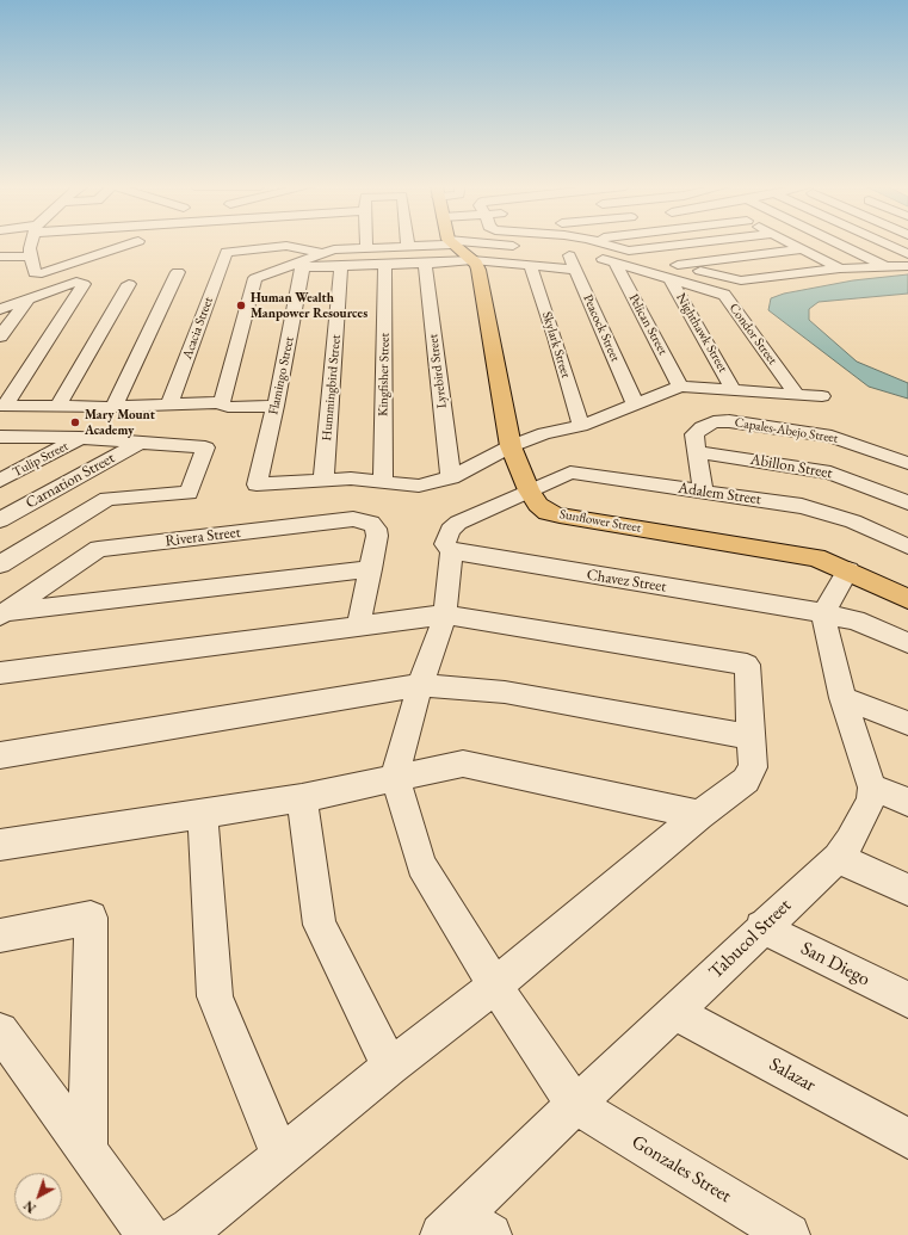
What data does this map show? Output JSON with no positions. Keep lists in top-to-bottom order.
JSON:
{
  "streets": {
    "main road": ["Sunflower Street"],
    "street": [
      "Pelican Street",
      "Acacia Street",
      "Peacock Street",
      "Nighthawk Street",
      "Condor Street",
      "Skylark Street",
      "Lyrebird Street",
      "Kingfisher Street",
      "Flamingo Street",
      "Hummingbird Street",
      "Capales-Abejo Street",
      "Tulip Street",
      "Abillon Street",
      "Carnation Street",
      "Adalem Street",
      "Rivera Street",
      "Chavez Street",
      "Tabucol Street",
      "San Diego",
      "Salazar",
      "Gonzales Street"
    ]
  },
  "crossings": [
    ["Pelican Street", "Condor Street"],
    ["Peacock Street", "Condor Street"],
    ["Nighthawk Street", "Condor Street"],
    ["Flamingo Street", "Hummingbird Street"],
    ["Capales-Abejo Street", "Abillon Street"],
    ["Capales-Abejo Street", "Adalem Street"],
    ["Adalem Street", "Sunflower Street"],
    ["Tabucol Street", "San Diego"],
    ["Tabucol Street", "Salazar"],
    ["Tabucol Street", "Gonzales Street"]
  ],
  "places": ["Human Wealth Manpower Resources", "Mary Mount Academy"],
  "north": "bottom left"
}
